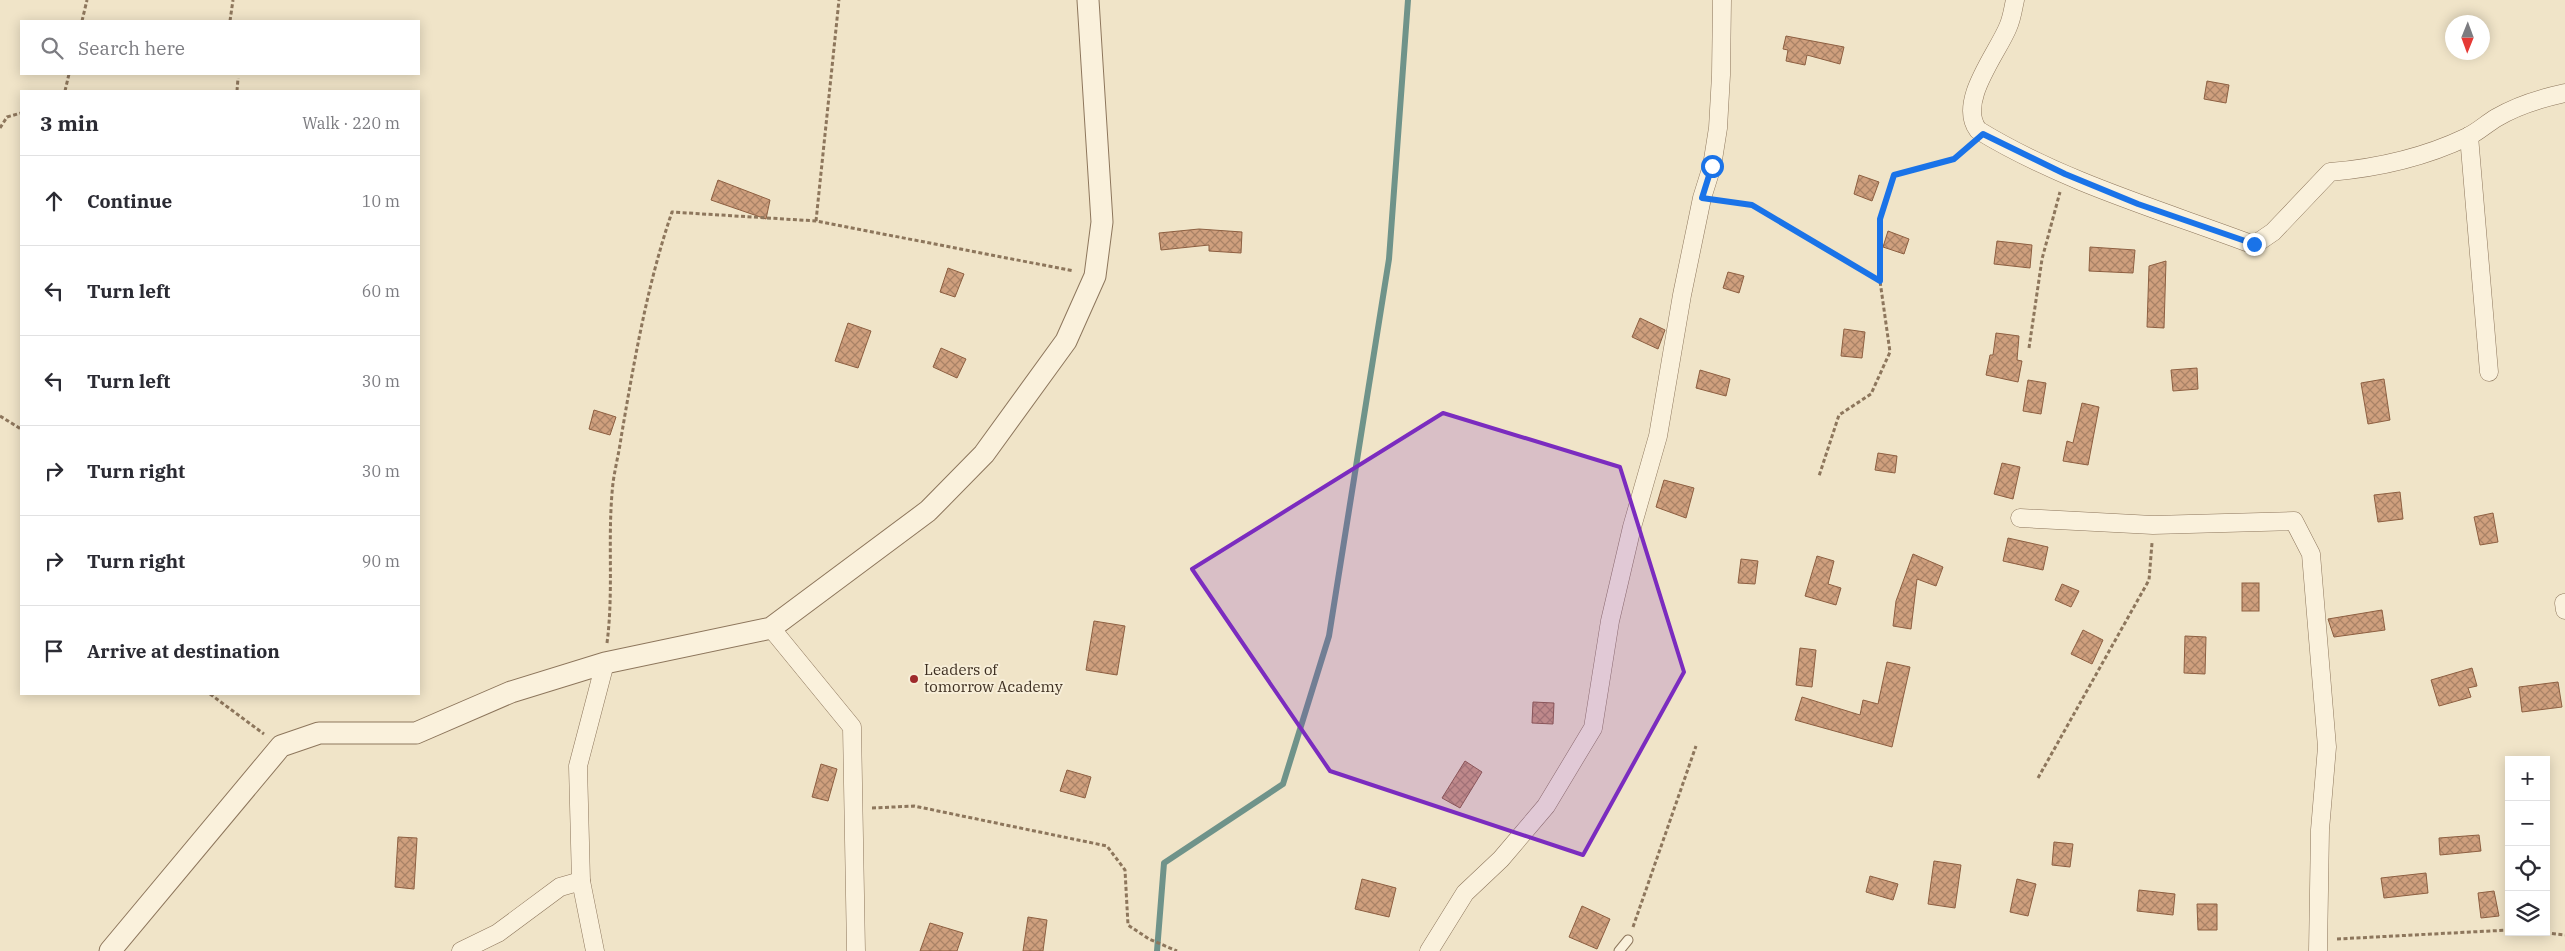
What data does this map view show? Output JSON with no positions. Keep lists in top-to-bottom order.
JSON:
{
  "places": ["Leaders of tomorrow Academy"],
  "north": "bottom",
  "page": {
    "search": "Search here",
    "heading": ["3 min", "Walk · 220 m"],
    "list": [
      ["Continue", "10 m"],
      ["Turn left", "60 m"],
      ["Turn left", "30 m"],
      ["Turn right", "30 m"],
      ["Turn right", "90 m"],
      "Arrive at destination"
    ],
    "map_buttons": ["+", "−"]
  }
}
